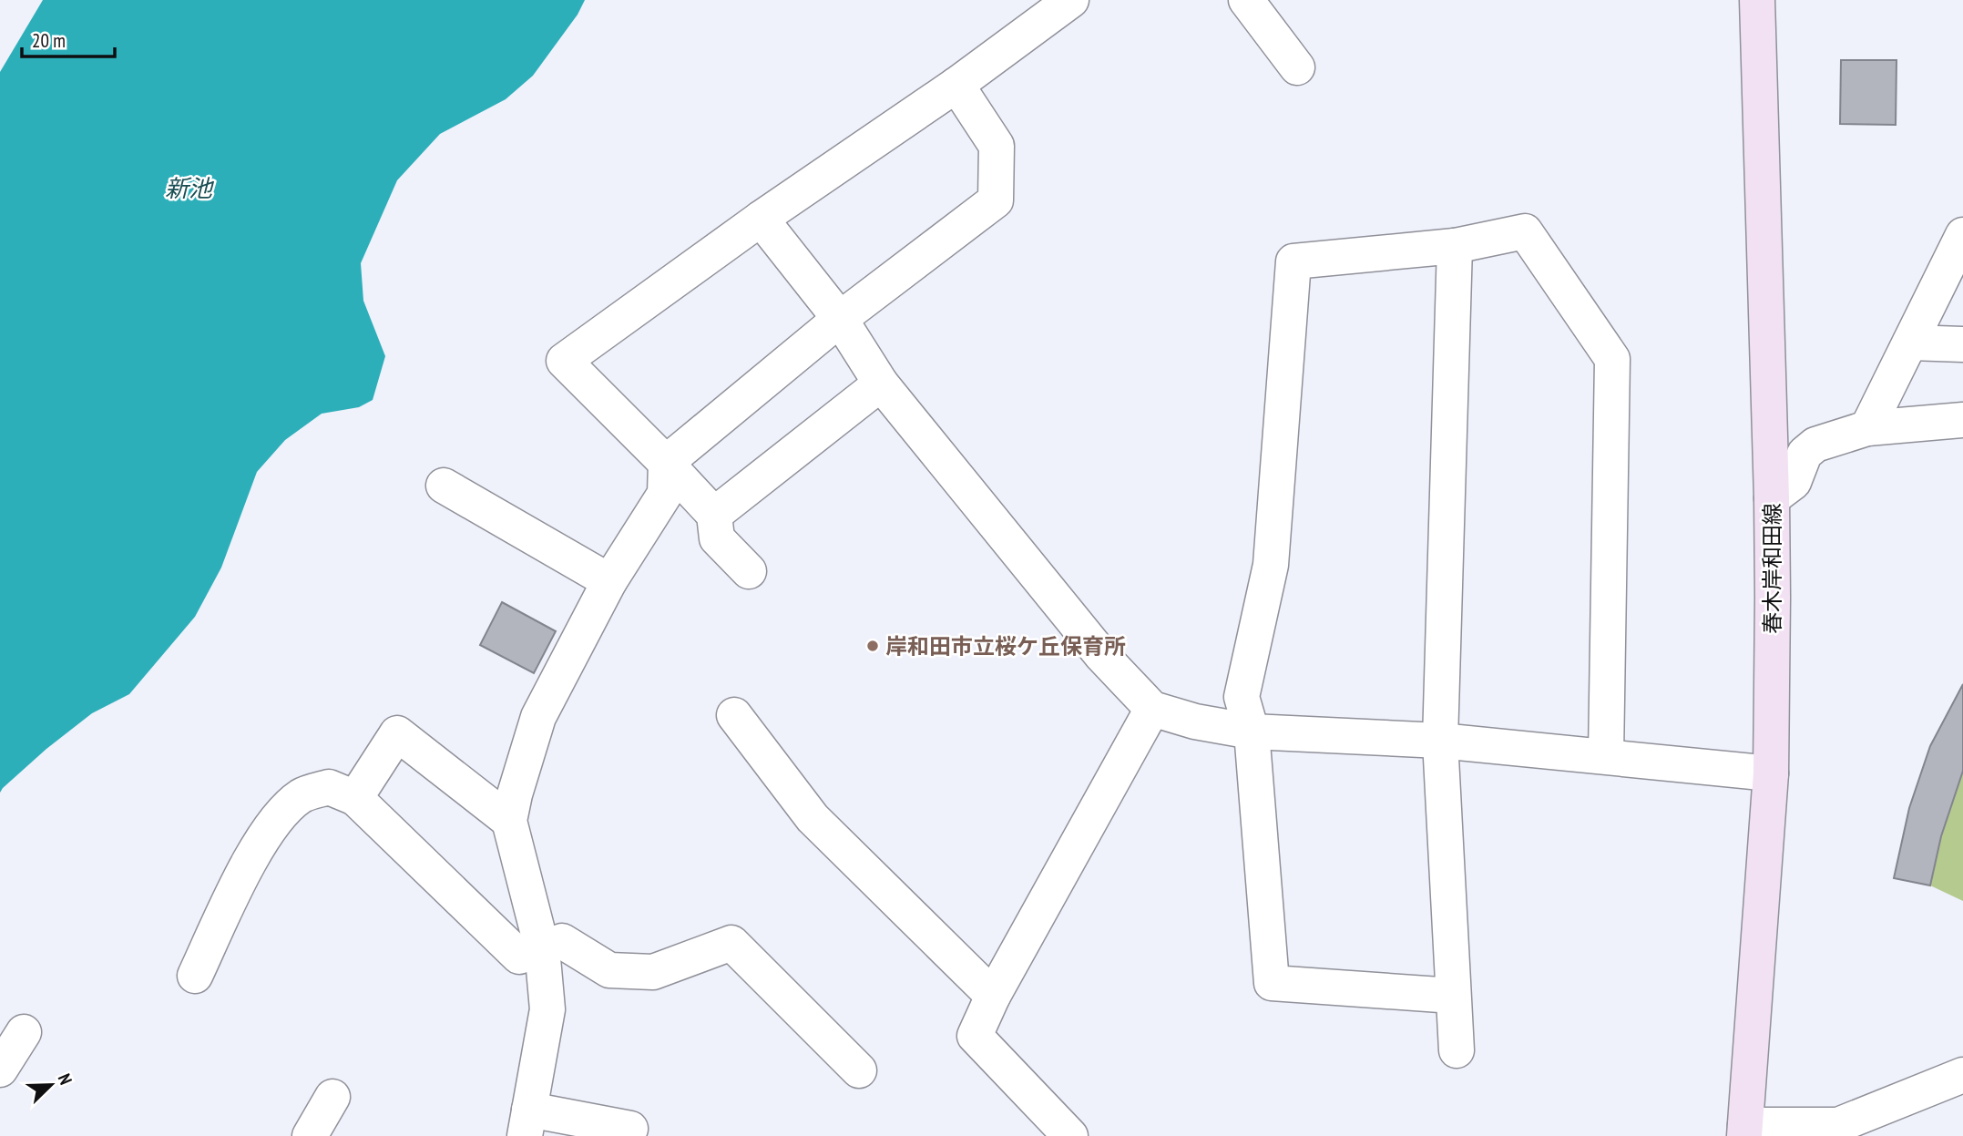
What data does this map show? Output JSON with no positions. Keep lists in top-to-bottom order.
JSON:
{
  "streets": {
    "main road": ["春木岸和田線"]
  },
  "water": ["新池"],
  "places": ["岸和田市立桜ケ丘保育所"],
  "scale_bar": "20 m",
  "north": "top right"
}
